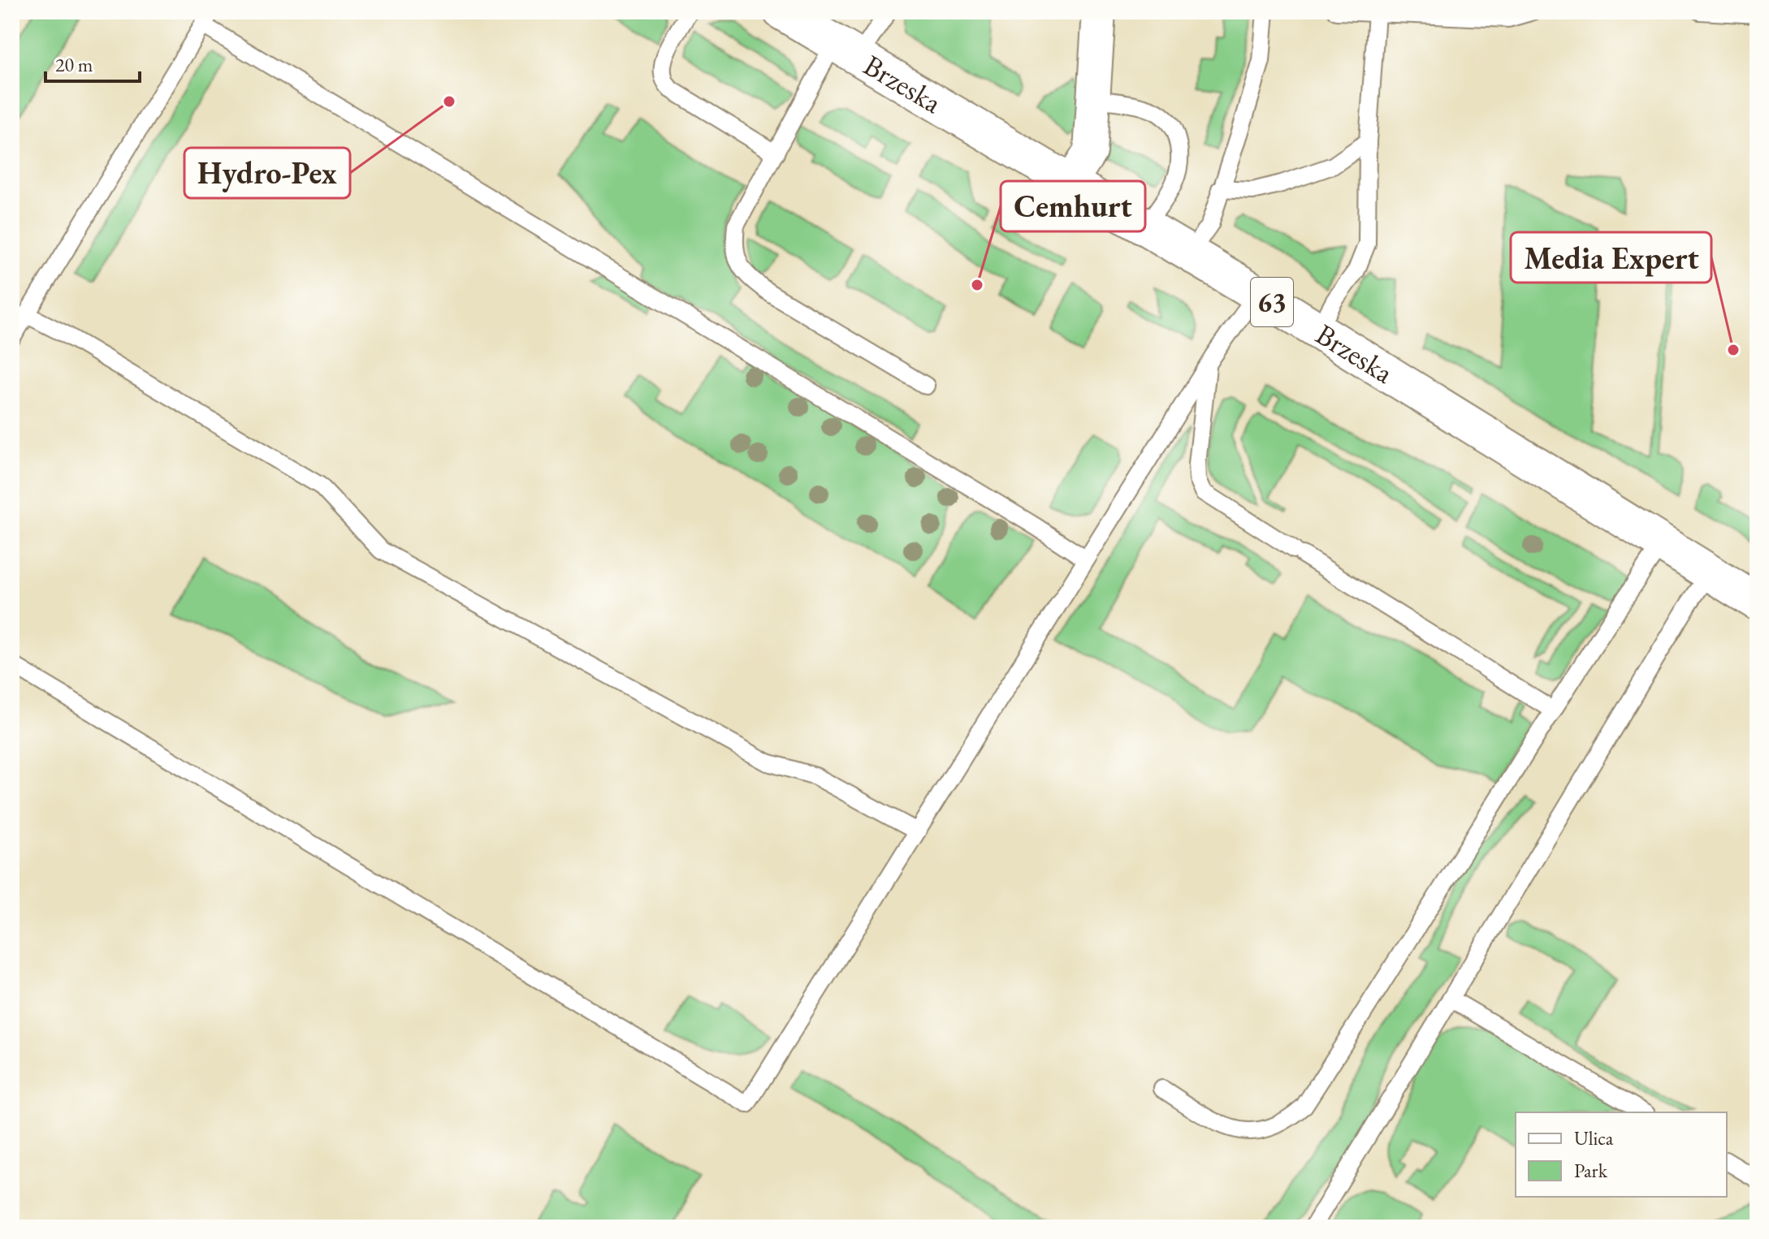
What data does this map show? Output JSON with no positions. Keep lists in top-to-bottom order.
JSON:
{
  "streets": {
    "main road": ["Brzeska", "63"]
  },
  "places": ["Hydro-Pex", "Cemhurt", "Media Expert"],
  "legend": ["Ulica", "Park"],
  "scale_bar": "20 m"
}
